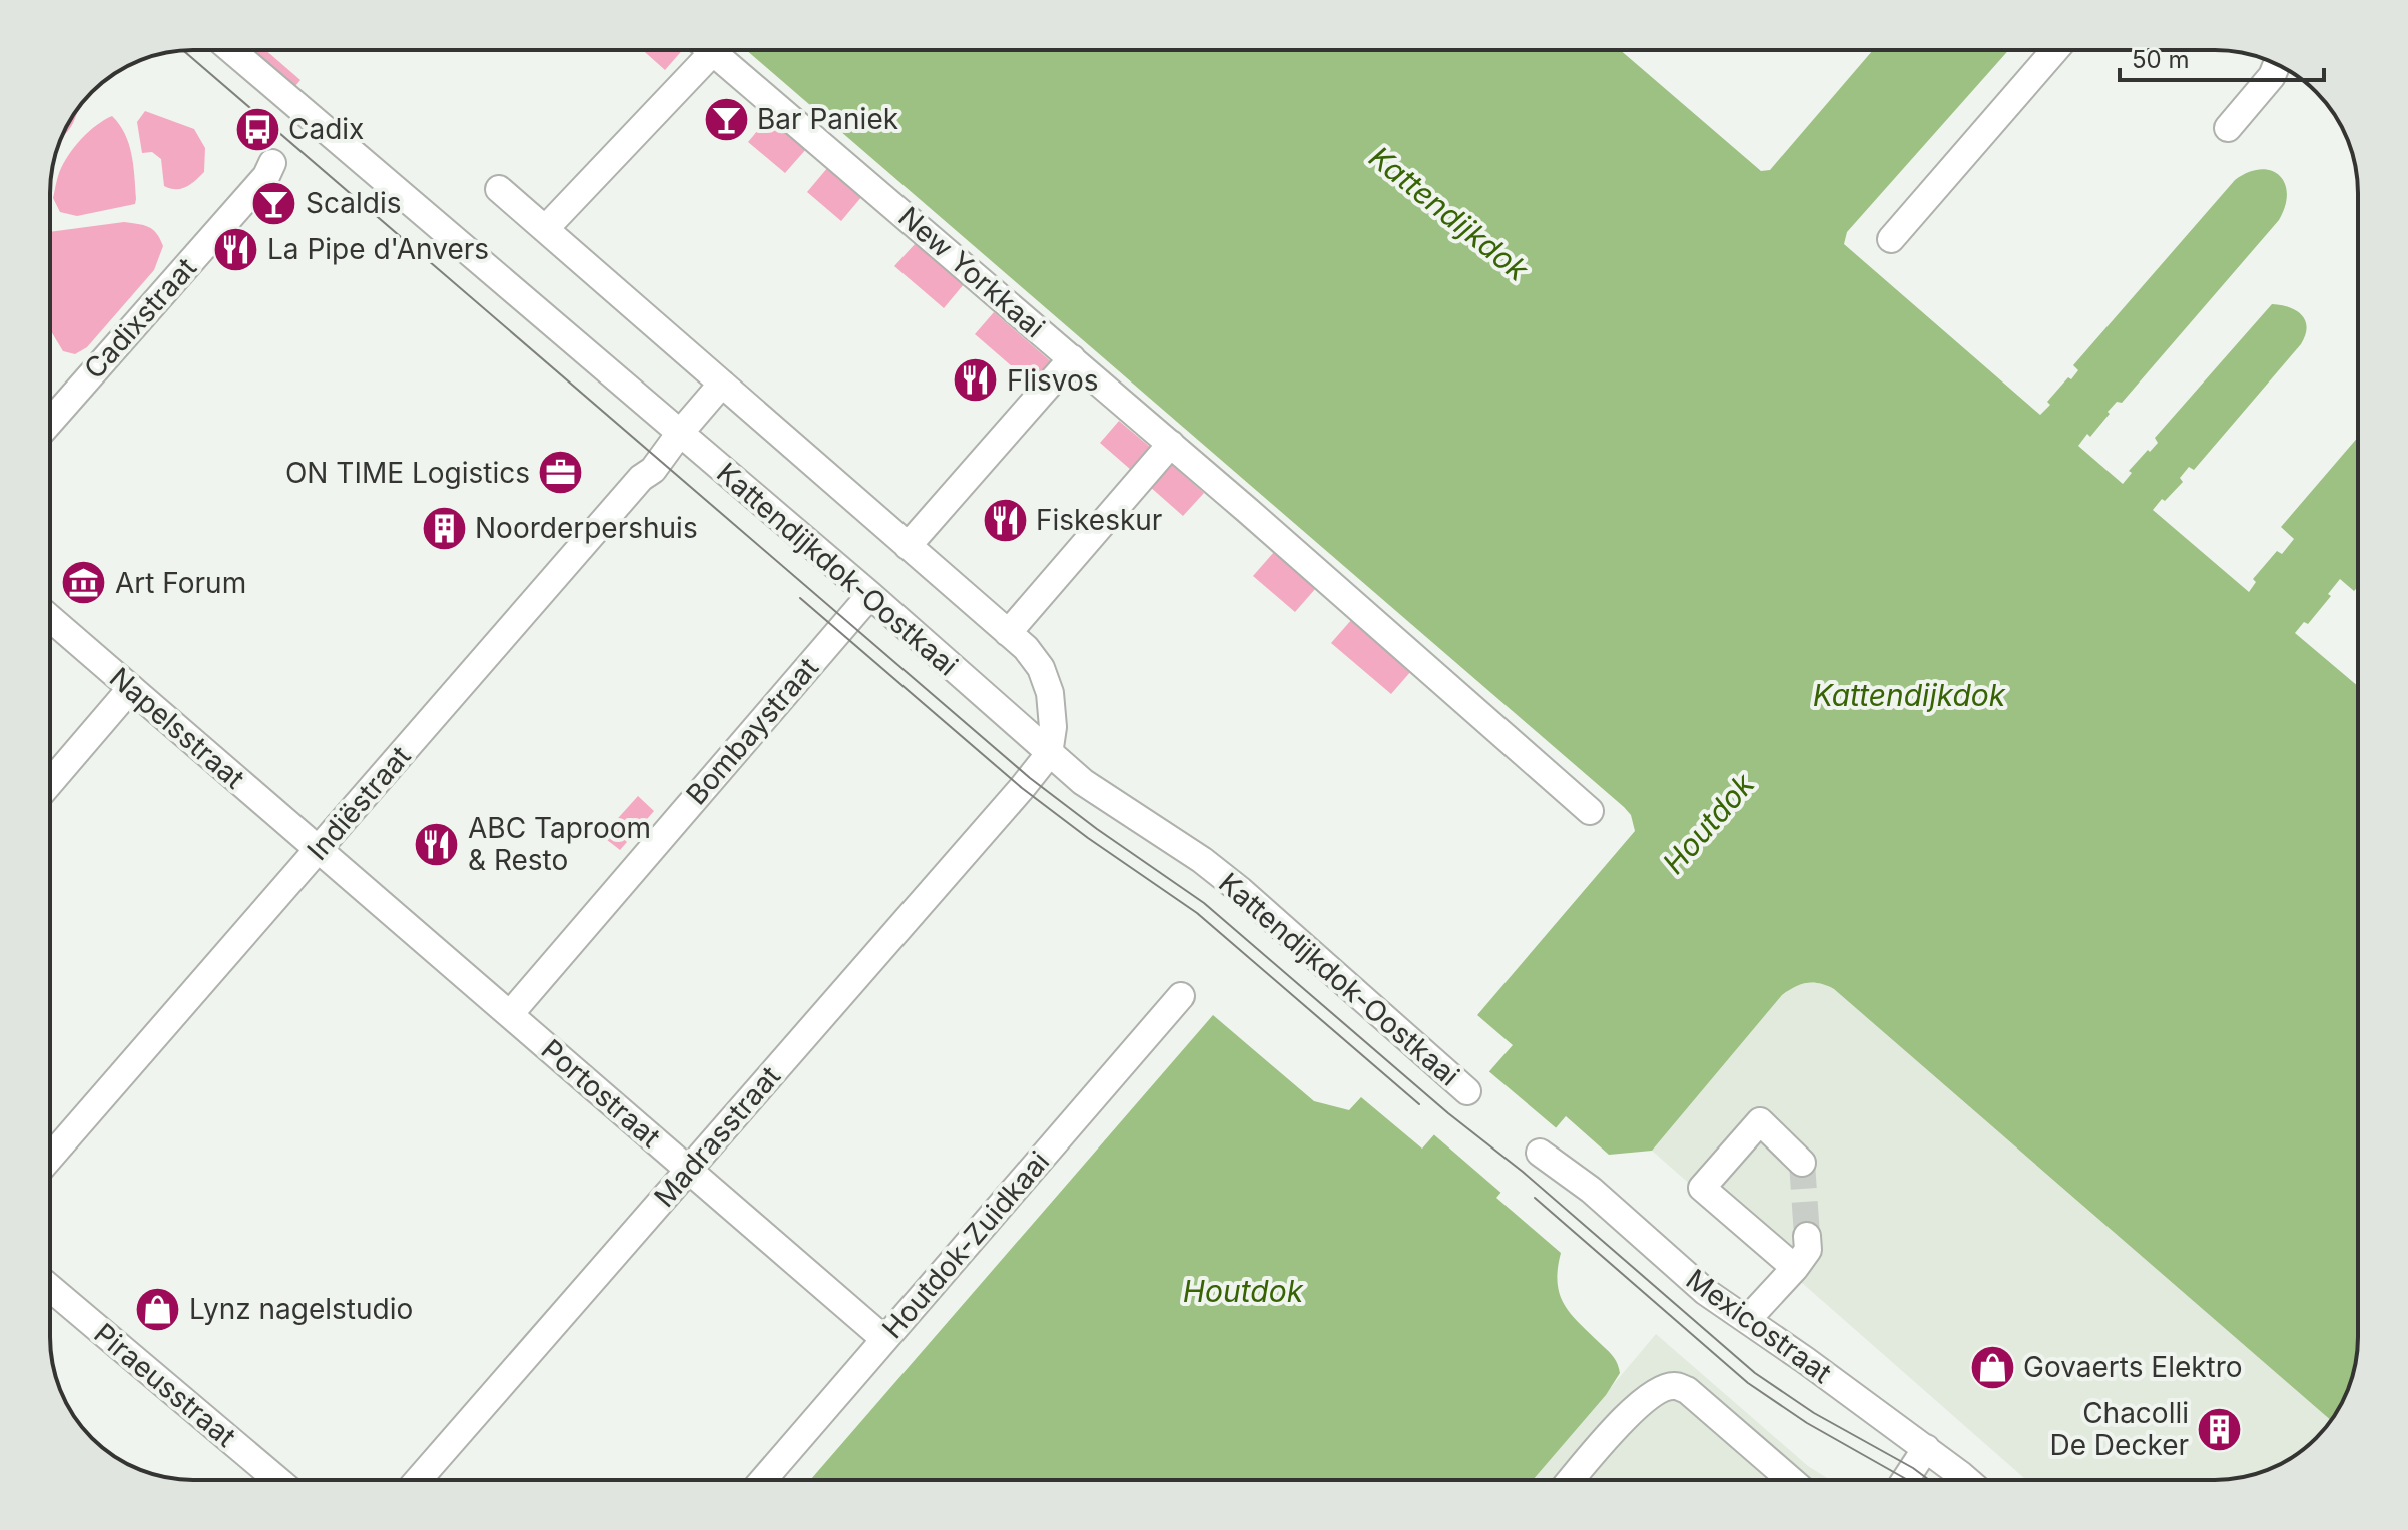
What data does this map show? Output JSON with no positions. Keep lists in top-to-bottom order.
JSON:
{
  "streets": {
    "street": [
      "New Yorkkaai",
      "Cadixstraat",
      "Kattendijkdok-Oostkaai",
      "Napelsstraat",
      "Bombaystraat",
      "Indiëstraat",
      "Portostraat",
      "Madrasstraat",
      "Houtdok-Zuidkaai",
      "Mexicostraat",
      "Piraeusstraat"
    ]
  },
  "crossings": [
    ["Kattendijkdok-Oostkaai", "Bombaystraat"],
    ["Kattendijkdok-Oostkaai", "Indiëstraat"],
    ["Kattendijkdok-Oostkaai", "Madrasstraat"],
    ["Napelsstraat", "Indiëstraat"],
    ["Napelsstraat", "Portostraat"],
    ["Bombaystraat", "Portostraat"],
    ["Indiëstraat", "Portostraat"],
    ["Portostraat", "Madrasstraat"],
    ["Portostraat", "Houtdok-Zuidkaai"]
  ],
  "water": ["Kattendijkdok", "Houtdok"],
  "places": {
    "bar": ["Bar Paniek", "Scaldis"],
    "bus stop": ["Cadix"],
    "restaurant": [
      "La Pipe d'Anvers",
      "Flisvos",
      "Fiskeskur",
      "ABC Taproom & Resto"
    ],
    "office": ["ON TIME Logistics"],
    "building": ["Noorderpershuis", "Chacolli De Decker"],
    "museum": ["Art Forum"],
    "shop": ["Lynz nagelstudio", "Govaerts Elektro"]
  },
  "scale_bar": "50 m"
}
